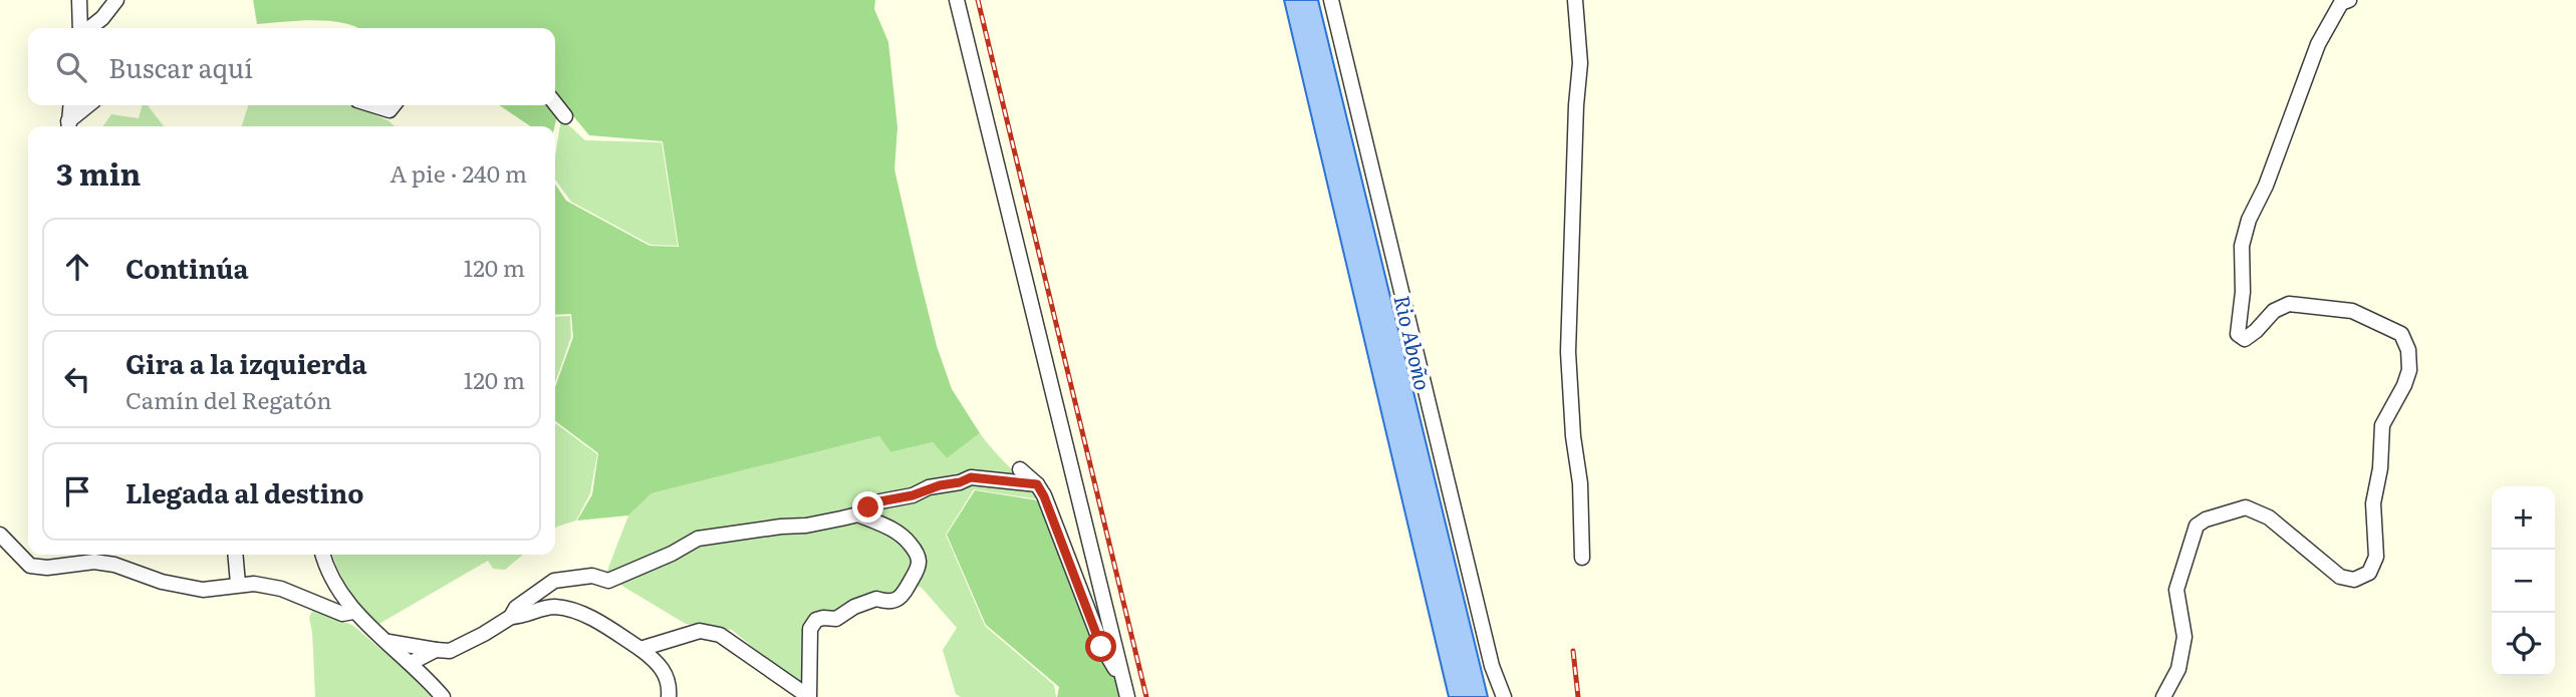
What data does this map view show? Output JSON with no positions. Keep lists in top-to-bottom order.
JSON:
{
  "water": ["Rio Aboño"],
  "page": {
    "search": "Buscar aquí",
    "heading": ["3 min", "A pie · 240 m"],
    "list": [
      ["Continúa", "120 m"],
      ["Gira a la izquierda", "Camín del Regatón", "120 m"],
      "Llegada al destino"
    ],
    "map_buttons": ["+", "−"]
  }
}
